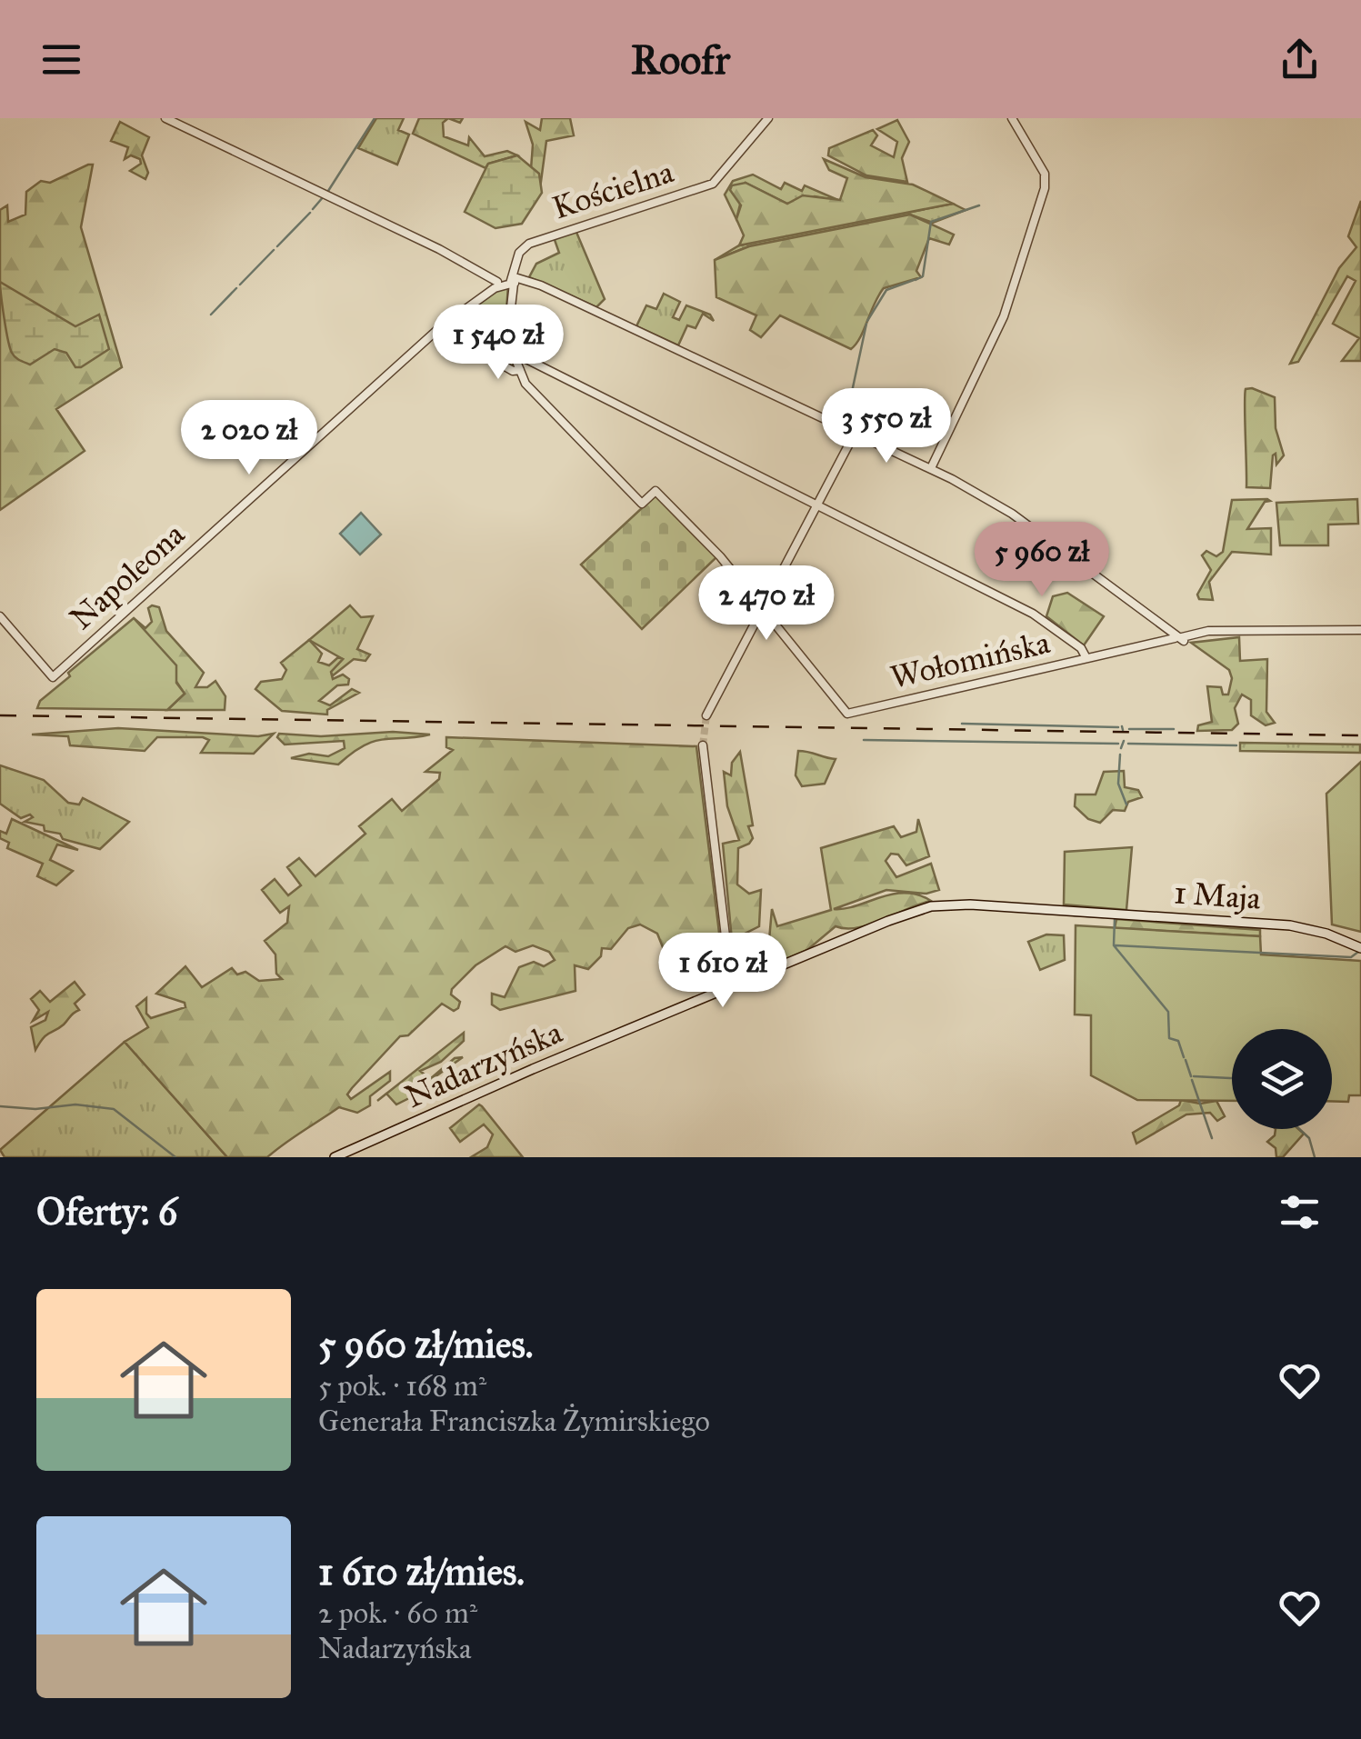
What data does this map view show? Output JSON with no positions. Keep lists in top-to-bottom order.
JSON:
{
  "streets": {
    "main road": ["1 Maja", "Nadarzyńska"],
    "street": ["Kościelna", "Napoleona", "Wołomińska"]
  },
  "crossings": [
    ["Kościelna", "Wołomińska"],
    ["1 Maja", "Nadarzyńska"]
  ],
  "page": {
    "header": "Roofr",
    "price": [
      "1 540 zł",
      "3 550 zł",
      "2 020 zł",
      "5 960 zł",
      "2 470 zł",
      "1 610 zł"
    ],
    "heading": "Oferty: 6",
    "list": [
      {
        "name": "5 960 zł/mies.",
        "note": "5 pok. · 168 m² · Generała Franciszka Żymirskiego"
      },
      {
        "name": "1 610 zł/mies.",
        "note": "2 pok. · 60 m² · Nadarzyńska"
      }
    ]
  }
}
